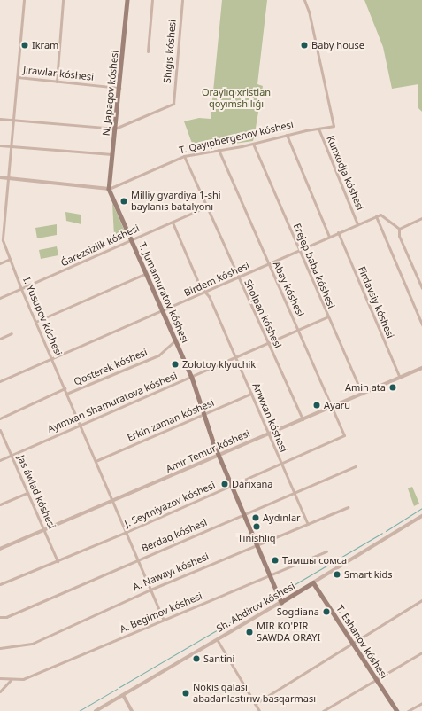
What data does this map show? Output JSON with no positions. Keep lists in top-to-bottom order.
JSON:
{
  "streets": {
    "main road": [
      "N. Japaqov kóshesi",
      "T. Jumamuratov kóshesi",
      "Sh. Abdirov kóshesi",
      "T. Eshanov kóshesi"
    ],
    "street": [
      "Shıǵıs kóshesi",
      "Jırawlar kóshesi",
      "T. Qayıpbergenov kóshesi",
      "Kunxodja kóshesi",
      "Ǵarezsizlik kóshesi",
      "Erejep baba kóshesi",
      "Birdem kóshesi",
      "Abay kóshesi",
      "Firdavsiy kóshesi",
      "Sholpan kóshesi",
      "I. Yusupov kóshesi",
      "Qosterek kóshesi",
      "Ayımxan Shamuratova kóshesi",
      "Arıwxan kóshesi",
      "Erkin zaman kóshesi",
      "Amir Temur kóshesi",
      "Jas áwlad kóshesi",
      "J. Seytniyazov kóshesi",
      "Berdaq kóshesi",
      "A. Nawayı kóshesi",
      "A. Begimov kóshesi"
    ]
  },
  "crossings": [
    ["Shıǵıs kóshesi", "N. Japaqov kóshesi"],
    ["Jırawlar kóshesi", "N. Japaqov kóshesi"],
    ["Jırawlar kóshesi", "I. Yusupov kóshesi"],
    ["N. Japaqov kóshesi", "T. Qayıpbergenov kóshesi"],
    ["N. Japaqov kóshesi", "T. Jumamuratov kóshesi"],
    ["T. Qayıpbergenov kóshesi", "Kunxodja kóshesi"],
    ["T. Qayıpbergenov kóshesi", "Erejep baba kóshesi"],
    ["T. Qayıpbergenov kóshesi", "Abay kóshesi"],
    ["T. Qayıpbergenov kóshesi", "T. Jumamuratov kóshesi"],
    ["T. Qayıpbergenov kóshesi", "Sholpan kóshesi"],
    ["T. Qayıpbergenov kóshesi", "I. Yusupov kóshesi"],
    ["Kunxodja kóshesi", "Birdem kóshesi"],
    ["Ǵarezsizlik kóshesi", "T. Jumamuratov kóshesi"],
    ["Ǵarezsizlik kóshesi", "Sholpan kóshesi"],
    ["Ǵarezsizlik kóshesi", "I. Yusupov kóshesi"],
    ["Ǵarezsizlik kóshesi", "Arıwxan kóshesi"],
    ["Erejep baba kóshesi", "Birdem kóshesi"],
    ["Erejep baba kóshesi", "Ayımxan Shamuratova kóshesi"],
    ["Erejep baba kóshesi", "Amir Temur kóshesi"],
    ["Birdem kóshesi", "Abay kóshesi"],
    ["Birdem kóshesi", "T. Jumamuratov kóshesi"],
    ["Birdem kóshesi", "Firdavsiy kóshesi"],
    ["Birdem kóshesi", "Sholpan kóshesi"],
    ["Birdem kóshesi", "I. Yusupov kóshesi"],
    ["Birdem kóshesi", "Arıwxan kóshesi"],
    ["Abay kóshesi", "Ayımxan Shamuratova kóshesi"],
    ["Abay kóshesi", "Amir Temur kóshesi"],
    ["Abay kóshesi", "J. Seytniyazov kóshesi"],
    ["T. Jumamuratov kóshesi", "Qosterek kóshesi"],
    ["T. Jumamuratov kóshesi", "Ayımxan Shamuratova kóshesi"],
    ["T. Jumamuratov kóshesi", "Erkin zaman kóshesi"],
    ["T. Jumamuratov kóshesi", "Amir Temur kóshesi"],
    ["T. Jumamuratov kóshesi", "J. Seytniyazov kóshesi"],
    ["T. Jumamuratov kóshesi", "Berdaq kóshesi"],
    ["T. Jumamuratov kóshesi", "A. Nawayı kóshesi"],
    ["T. Jumamuratov kóshesi", "Sh. Abdirov kóshesi"],
    ["T. Jumamuratov kóshesi", "A. Begimov kóshesi"],
    ["Firdavsiy kóshesi", "Amir Temur kóshesi"],
    ["Sholpan kóshesi", "Ayımxan Shamuratova kóshesi"],
    ["Sholpan kóshesi", "Amir Temur kóshesi"],
    ["I. Yusupov kóshesi", "Qosterek kóshesi"],
    ["I. Yusupov kóshesi", "Ayımxan Shamuratova kóshesi"],
    ["I. Yusupov kóshesi", "Erkin zaman kóshesi"],
    ["I. Yusupov kóshesi", "Amir Temur kóshesi"],
    ["I. Yusupov kóshesi", "J. Seytniyazov kóshesi"],
    ["I. Yusupov kóshesi", "Berdaq kóshesi"],
    ["I. Yusupov kóshesi", "A. Nawayı kóshesi"],
    ["I. Yusupov kóshesi", "A. Begimov kóshesi"],
    ["Ayımxan Shamuratova kóshesi", "Arıwxan kóshesi"],
    ["Ayımxan Shamuratova kóshesi", "Jas áwlad kóshesi"],
    ["Arıwxan kóshesi", "Erkin zaman kóshesi"],
    ["Arıwxan kóshesi", "Amir Temur kóshesi"],
    ["Arıwxan kóshesi", "J. Seytniyazov kóshesi"],
    ["Arıwxan kóshesi", "Berdaq kóshesi"],
    ["Arıwxan kóshesi", "A. Nawayı kóshesi"],
    ["Amir Temur kóshesi", "Jas áwlad kóshesi"],
    ["Jas áwlad kóshesi", "J. Seytniyazov kóshesi"],
    ["Sh. Abdirov kóshesi", "T. Eshanov kóshesi"]
  ],
  "parks": ["Oraylıq xristian qoyımshılıǵı"],
  "places": [
    "Ikram",
    "Baby house",
    "Milliy gvardiya 1-shi baylanıs batalyonı",
    "Zolotoy klyuchik",
    "Amin ata",
    "Ayaru",
    "Dárixana",
    "Aydınlar",
    "Tinishliq",
    "Тамшы сомса",
    "Smart kids",
    "Sogdiana",
    "MIR KO'PIR SAWDA ORAYI",
    "Santini",
    "Nókis qalası abadanlastırıw basqarması"
  ]
}
